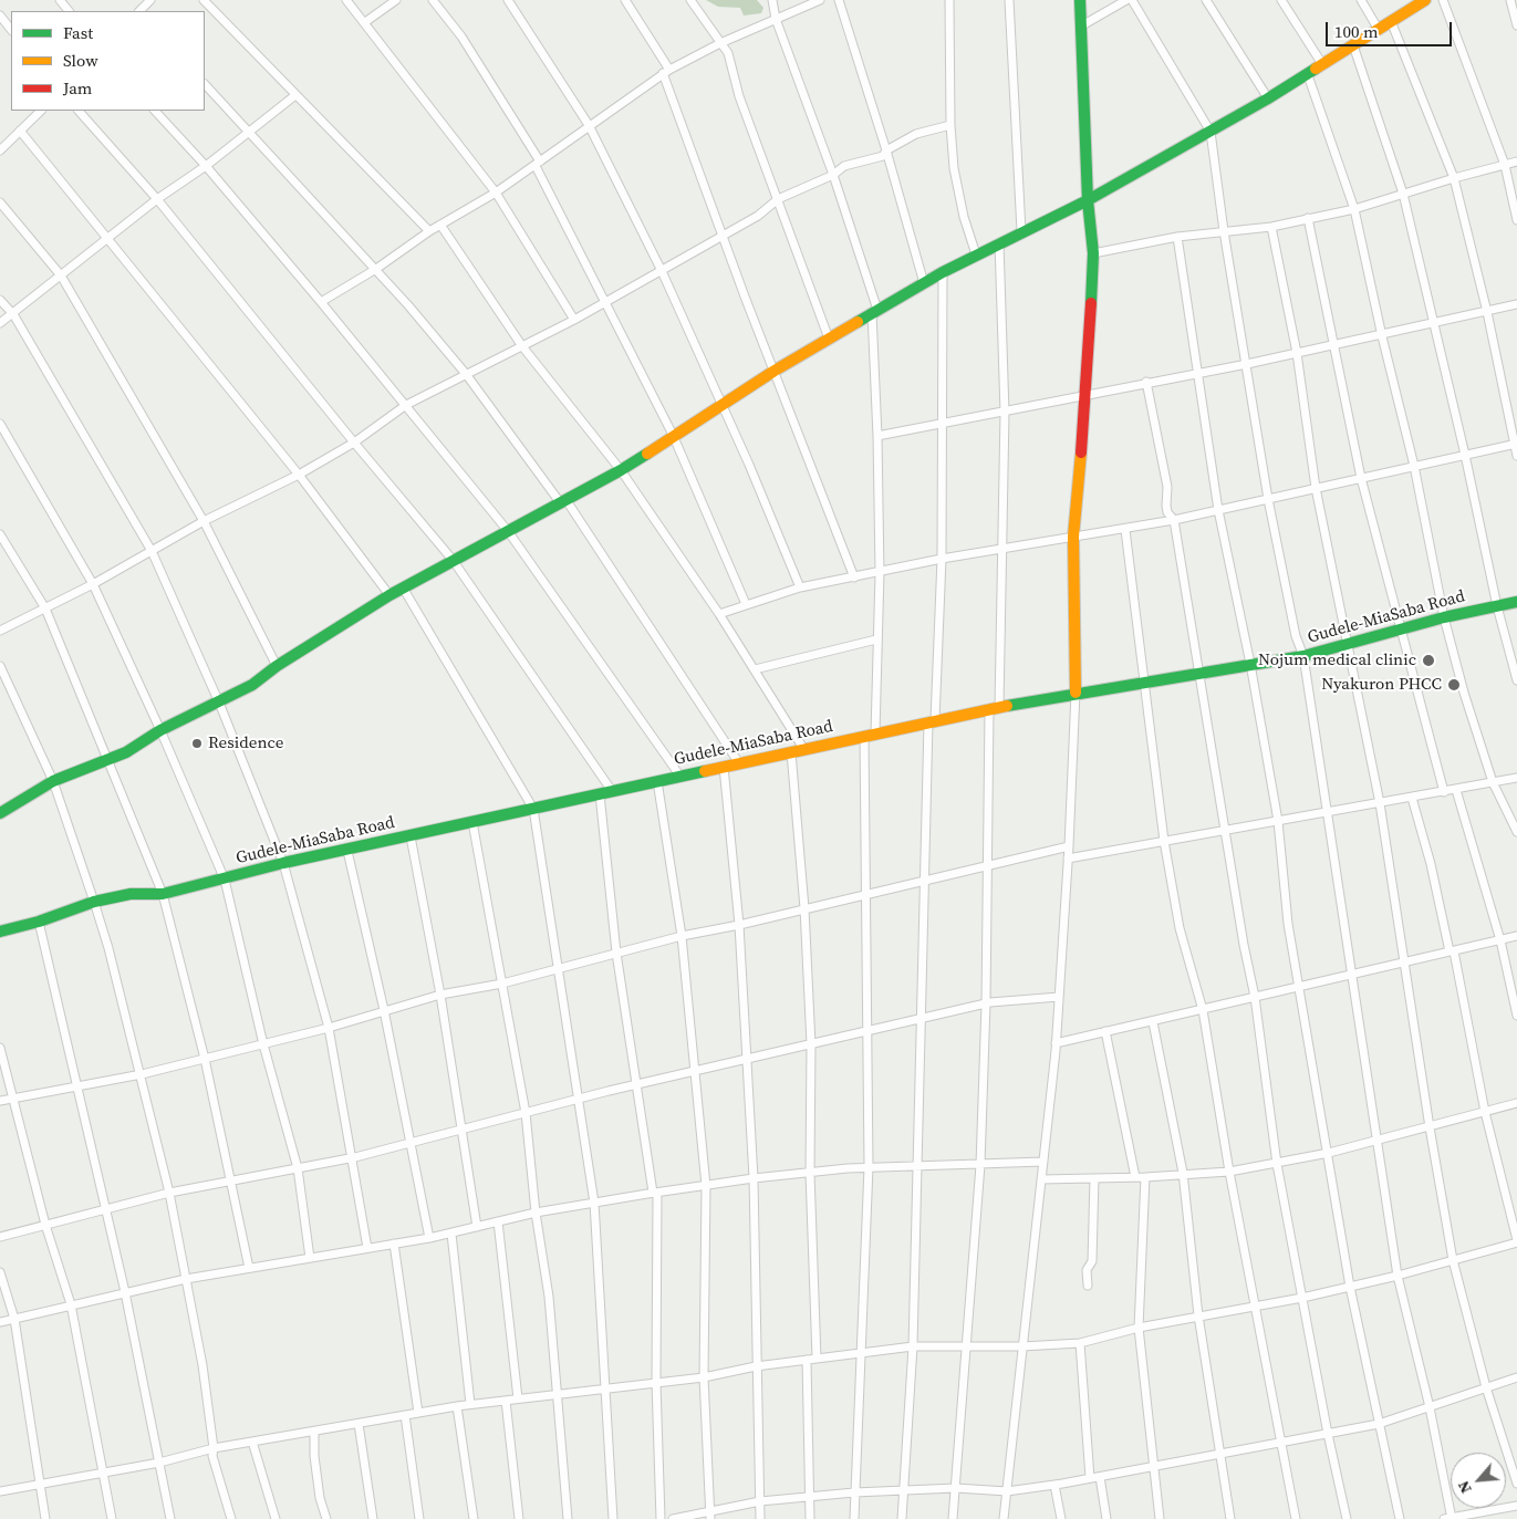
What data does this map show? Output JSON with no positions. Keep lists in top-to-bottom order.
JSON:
{
  "streets": {
    "street": ["Gudele-MiaSaba Road"]
  },
  "places": ["Nojum medical clinic", "Nyakuron PHCC", "Residence"],
  "legend": ["Fast", "Slow", "Jam"],
  "scale_bar": "100 m",
  "north": "bottom left"
}
